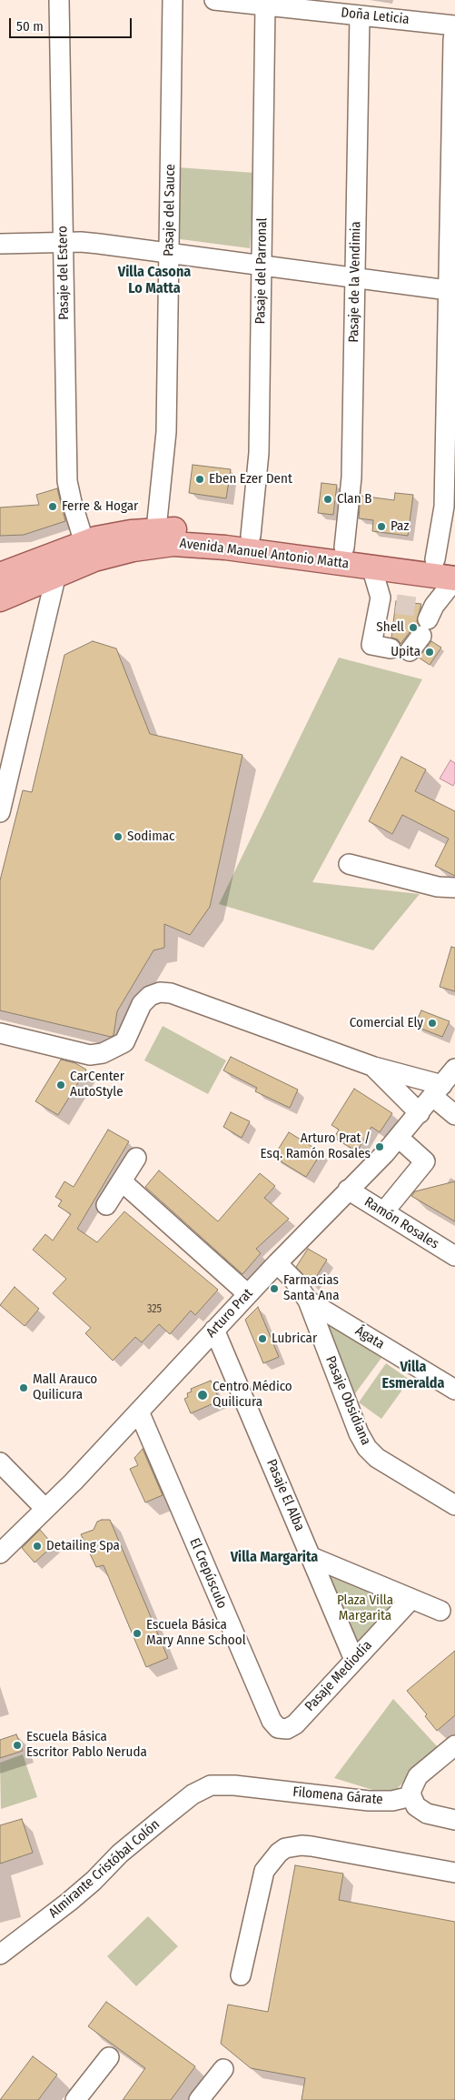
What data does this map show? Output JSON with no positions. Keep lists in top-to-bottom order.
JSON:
{
  "streets": {
    "main road": ["Avenida Manuel Antonio Matta"],
    "street": [
      "Doña Leticia",
      "Pasaje del Sauce",
      "Pasaje del Parronal",
      "Pasaje del Estero",
      "Pasaje de la Vendimia",
      "Ramón Rosales",
      "Arturo Prat",
      "Ágata",
      "Pasaje Obsidiana",
      "Pasaje El Alba",
      "El Crepúsculo",
      "Pasaje Mediodía",
      "Filomena Gárate",
      "Almirante Cristóbal Colón"
    ]
  },
  "crossings": [
    ["Doña Leticia", "Pasaje del Parronal"],
    ["Doña Leticia", "Pasaje de la Vendimia"],
    ["Pasaje del Sauce", "Avenida Manuel Antonio Matta"],
    ["Pasaje del Parronal", "Avenida Manuel Antonio Matta"],
    ["Pasaje del Estero", "Avenida Manuel Antonio Matta"],
    ["Pasaje de la Vendimia", "Avenida Manuel Antonio Matta"],
    ["Ramón Rosales", "Arturo Prat"],
    ["Arturo Prat", "Pasaje Obsidiana"],
    ["Arturo Prat", "Pasaje El Alba"],
    ["Arturo Prat", "El Crepúsculo"],
    ["Ágata", "Pasaje Obsidiana"],
    ["Pasaje El Alba", "Pasaje Mediodía"],
    ["El Crepúsculo", "Pasaje Mediodía"],
    ["Filomena Gárate", "Almirante Cristóbal Colón"]
  ],
  "districts": ["Villa Casona Lo Matta", "Villa Esmeralda", "Villa Margarita"],
  "parks": ["Plaza Villa Margarita"],
  "places": [
    "Eben Ezer Dent",
    "Clan B",
    "Ferre & Hogar",
    "Paz",
    "Shell",
    "Upita",
    "Sodimac",
    "Comercial Ely",
    "CarCenter AutoStyle",
    "Arturo Prat / Esq. Ramón Rosales",
    "Farmacias Santa Ana",
    "Lubricar",
    "Mall Arauco Quilicura",
    "Centro Médico Quilicura",
    "Detailing Spa",
    "Escuela Básica Mary Anne School",
    "Escuela Básica Escritor Pablo Neruda"
  ],
  "house_numbers": ["325"],
  "scale_bar": "50 m"
}
